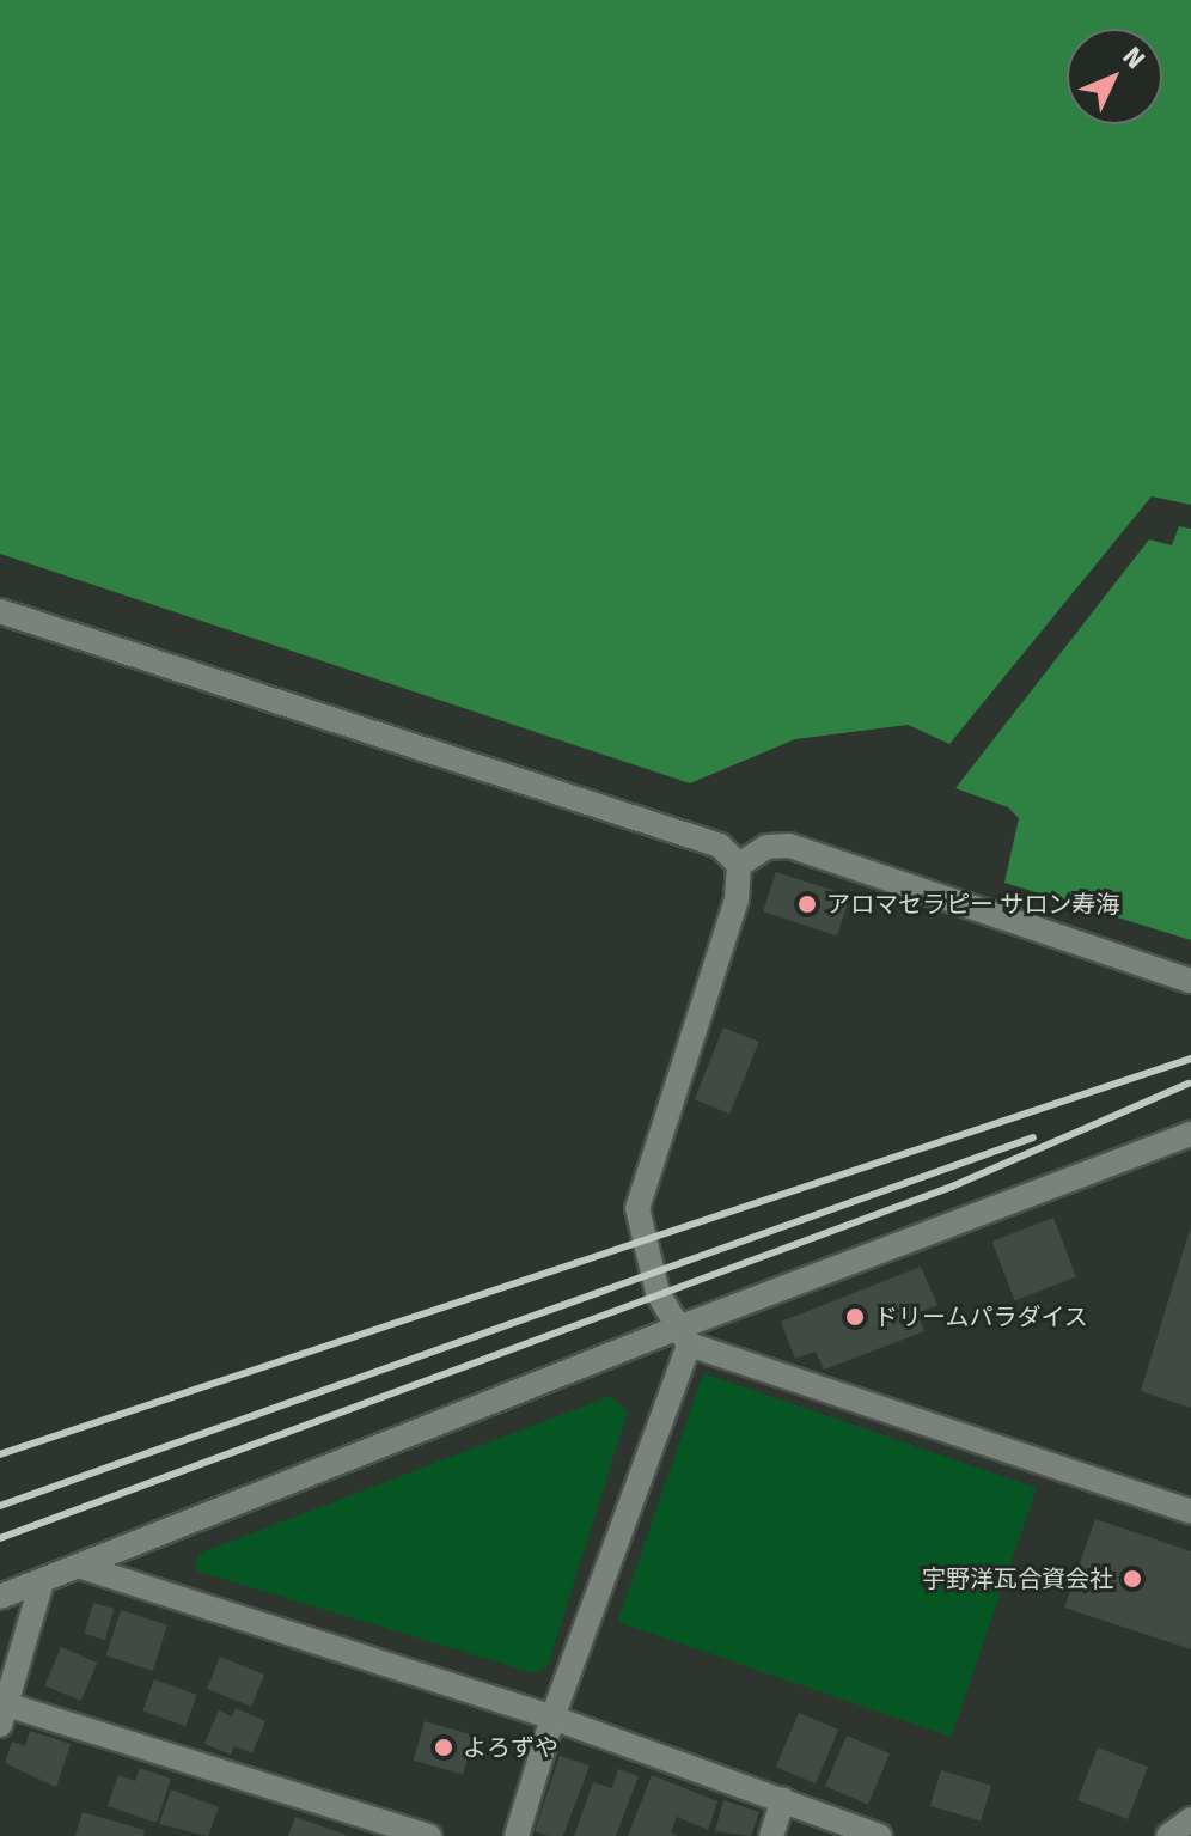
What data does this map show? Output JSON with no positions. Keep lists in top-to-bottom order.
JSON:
{
  "places": [
    "アロマセラピー サロン寿海",
    "ドリームパラダイス",
    "宇野洋瓦合資会社",
    "よろずや"
  ],
  "north": "top right"
}
